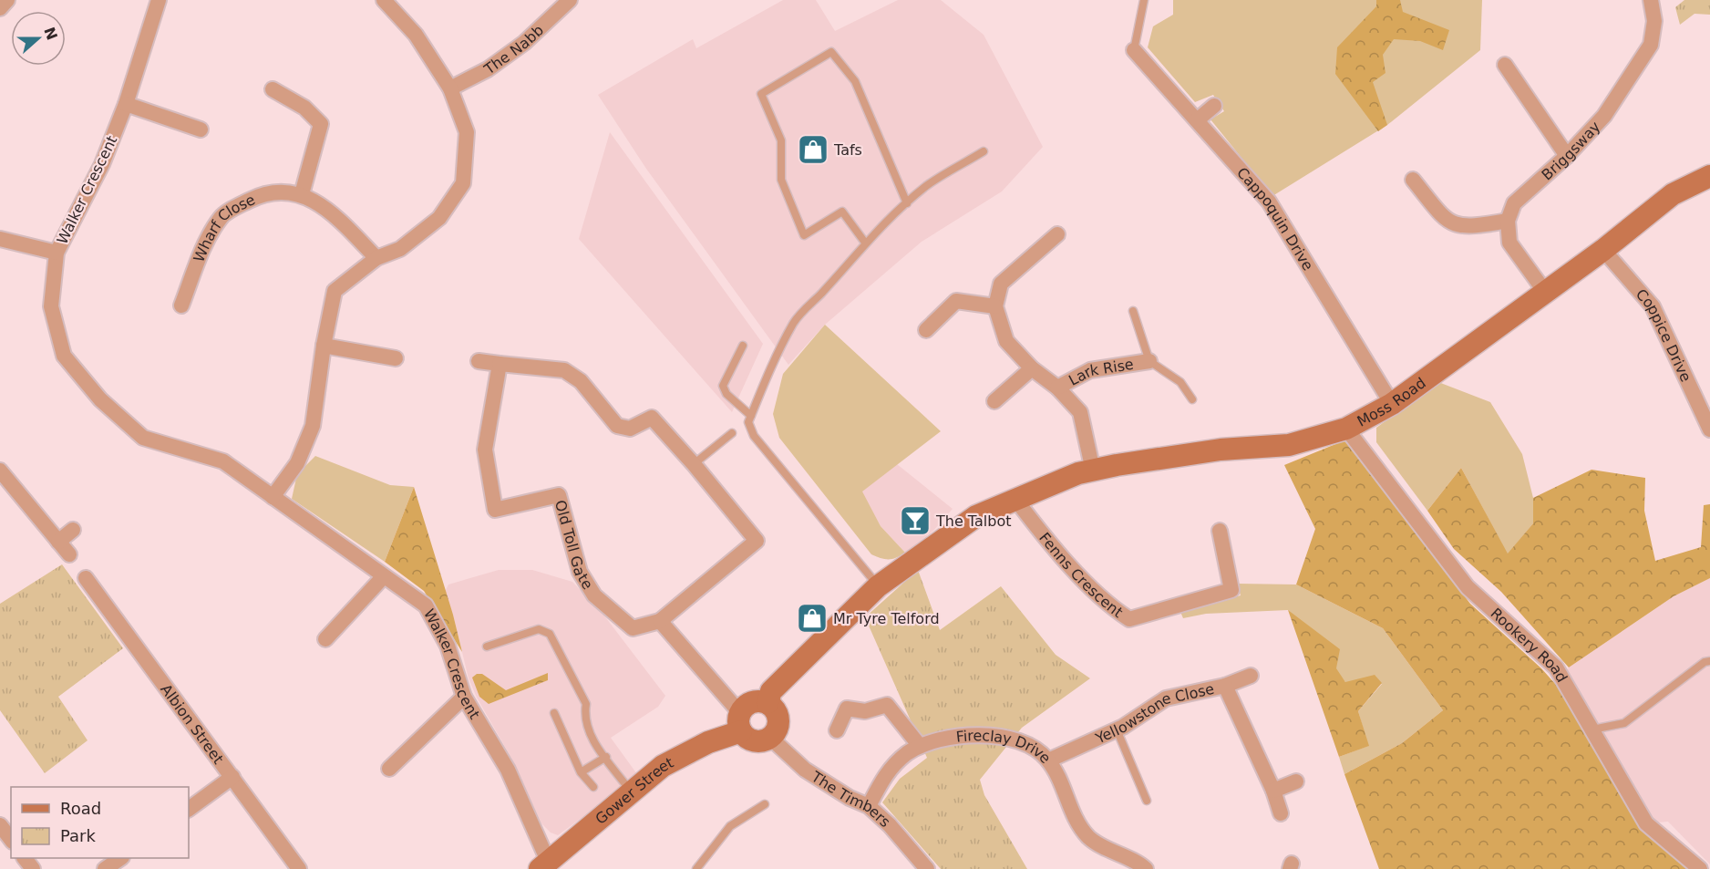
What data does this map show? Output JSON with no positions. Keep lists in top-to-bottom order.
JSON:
{
  "streets": {
    "street": [
      "The Nabb",
      "Briggsway",
      "Walker Crescent",
      "Cappoquin Drive",
      "Wharf Close",
      "Coppice Drive",
      "Lark Rise",
      "Moss Road",
      "Old Toll Gate",
      "Fenns Crescent",
      "Rookery Road",
      "Yellowstone Close",
      "Albion Street",
      "Fireclay Drive",
      "Gower Street",
      "The Timbers"
    ]
  },
  "crossings": [
    ["Walker Crescent", "Gower Street"],
    ["Cappoquin Drive", "Moss Road"],
    ["Coppice Drive", "Moss Road"],
    ["Moss Road", "Fenns Crescent"],
    ["Moss Road", "Rookery Road"],
    ["Yellowstone Close", "Fireclay Drive"],
    ["Fireclay Drive", "The Timbers"],
    ["Gower Street", "The Timbers"]
  ],
  "places": {
    "shop": ["Tafs", "Mr Tyre Telford"],
    "bar": ["The Talbot"]
  },
  "legend": ["Road", "Park"],
  "north": "right"
}
